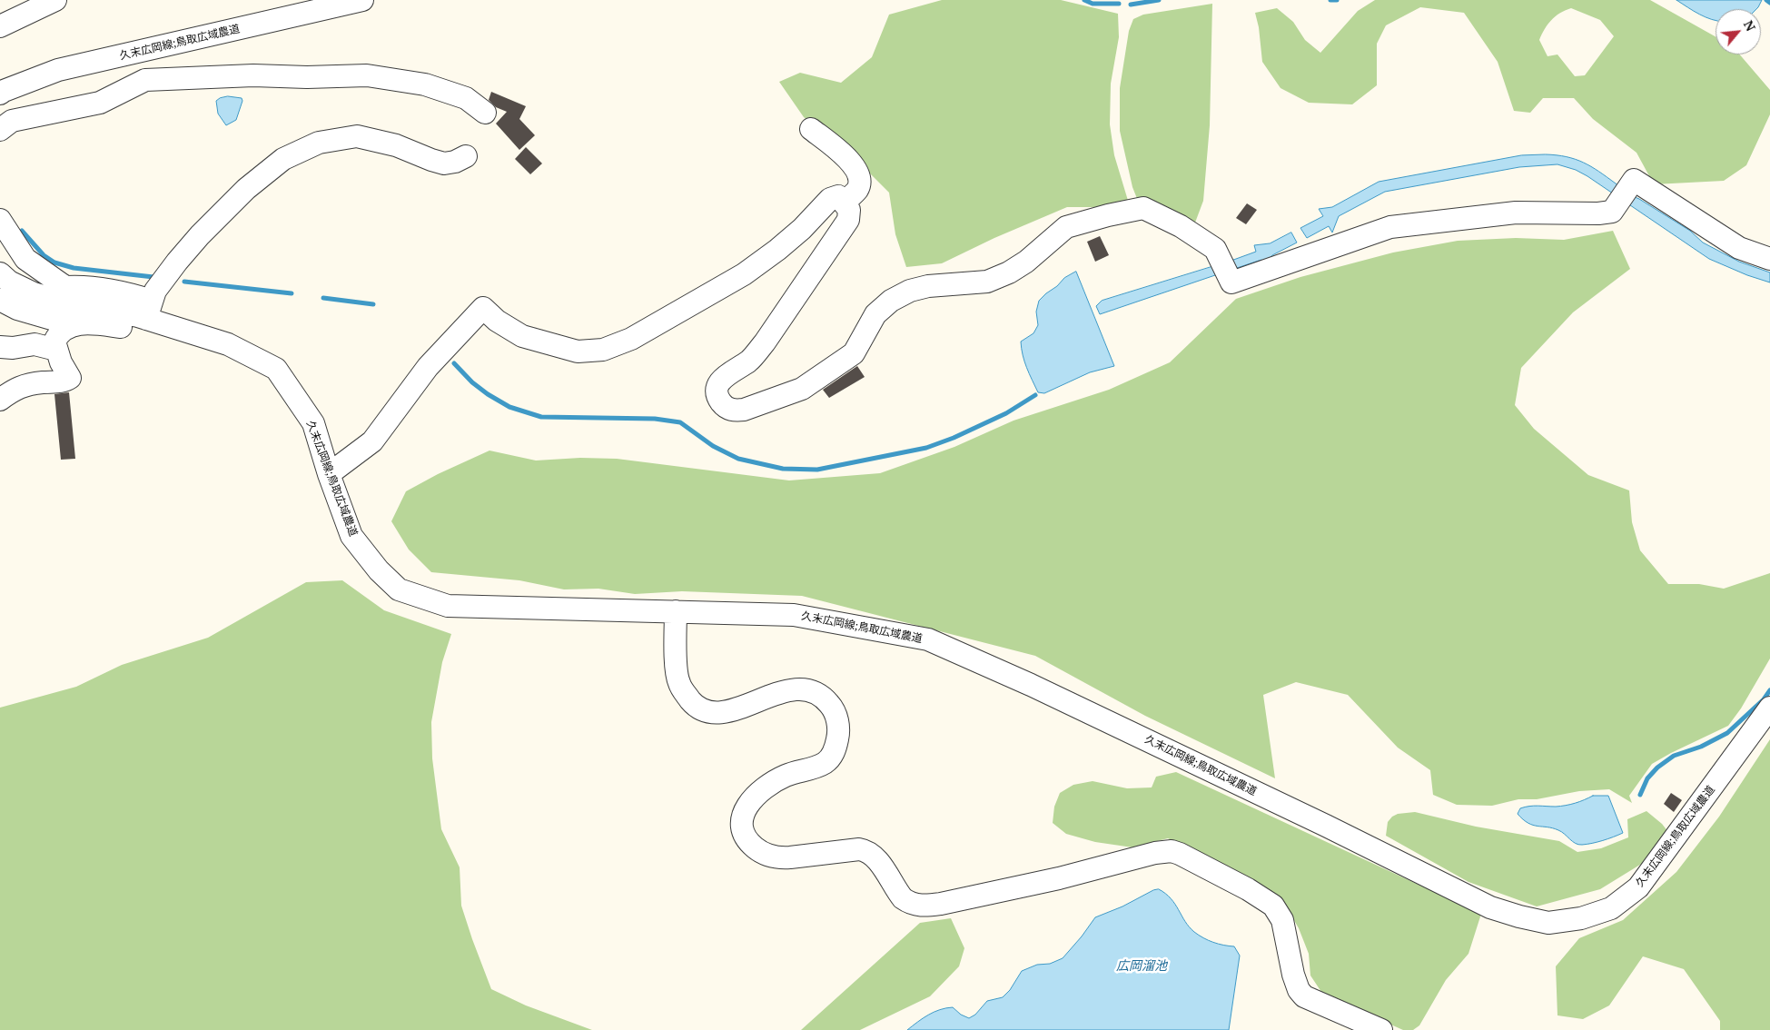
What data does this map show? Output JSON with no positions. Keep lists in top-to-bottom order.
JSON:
{
  "streets": {
    "street": ["久末広岡線;鳥取広域農道"]
  },
  "water": ["広岡溜池"],
  "north": "top right"
}
